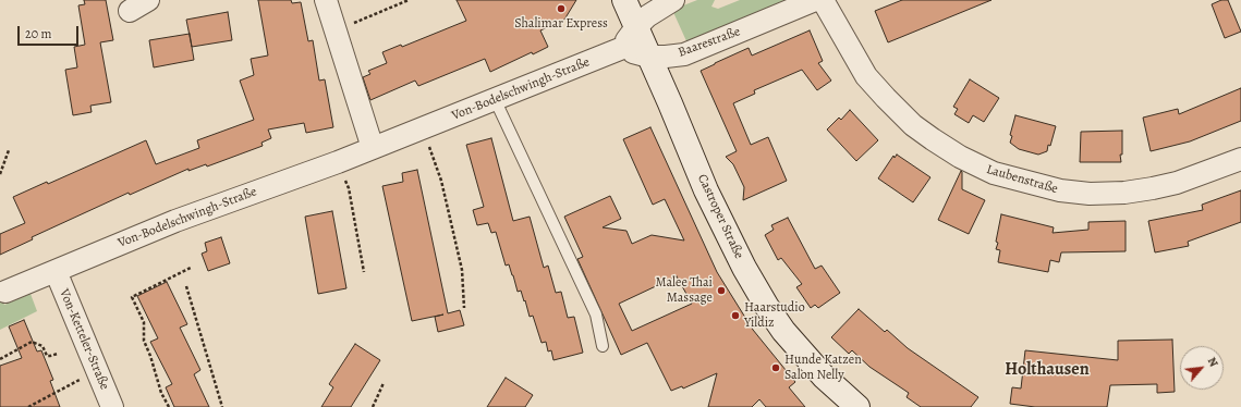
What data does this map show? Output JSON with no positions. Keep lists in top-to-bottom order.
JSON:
{
  "streets": {
    "main road": ["Castroper Straße"],
    "street": [
      "Baarestraße",
      "Von-Bodelschwingh-Straße",
      "Laubenstraße",
      "Von-Ketteler-Straße"
    ]
  },
  "crossings": [
    ["Baarestraße", "Von-Bodelschwingh-Straße"],
    ["Baarestraße", "Castroper Straße"],
    ["Von-Bodelschwingh-Straße", "Von-Ketteler-Straße"]
  ],
  "districts": ["Holthausen"],
  "places": [
    "Shalimar Express",
    "Malee Thai Massage",
    "Haarstudio Yildiz",
    "Hunde Katzen Salon Nelly"
  ],
  "scale_bar": "20 m",
  "north": "top right"
}
